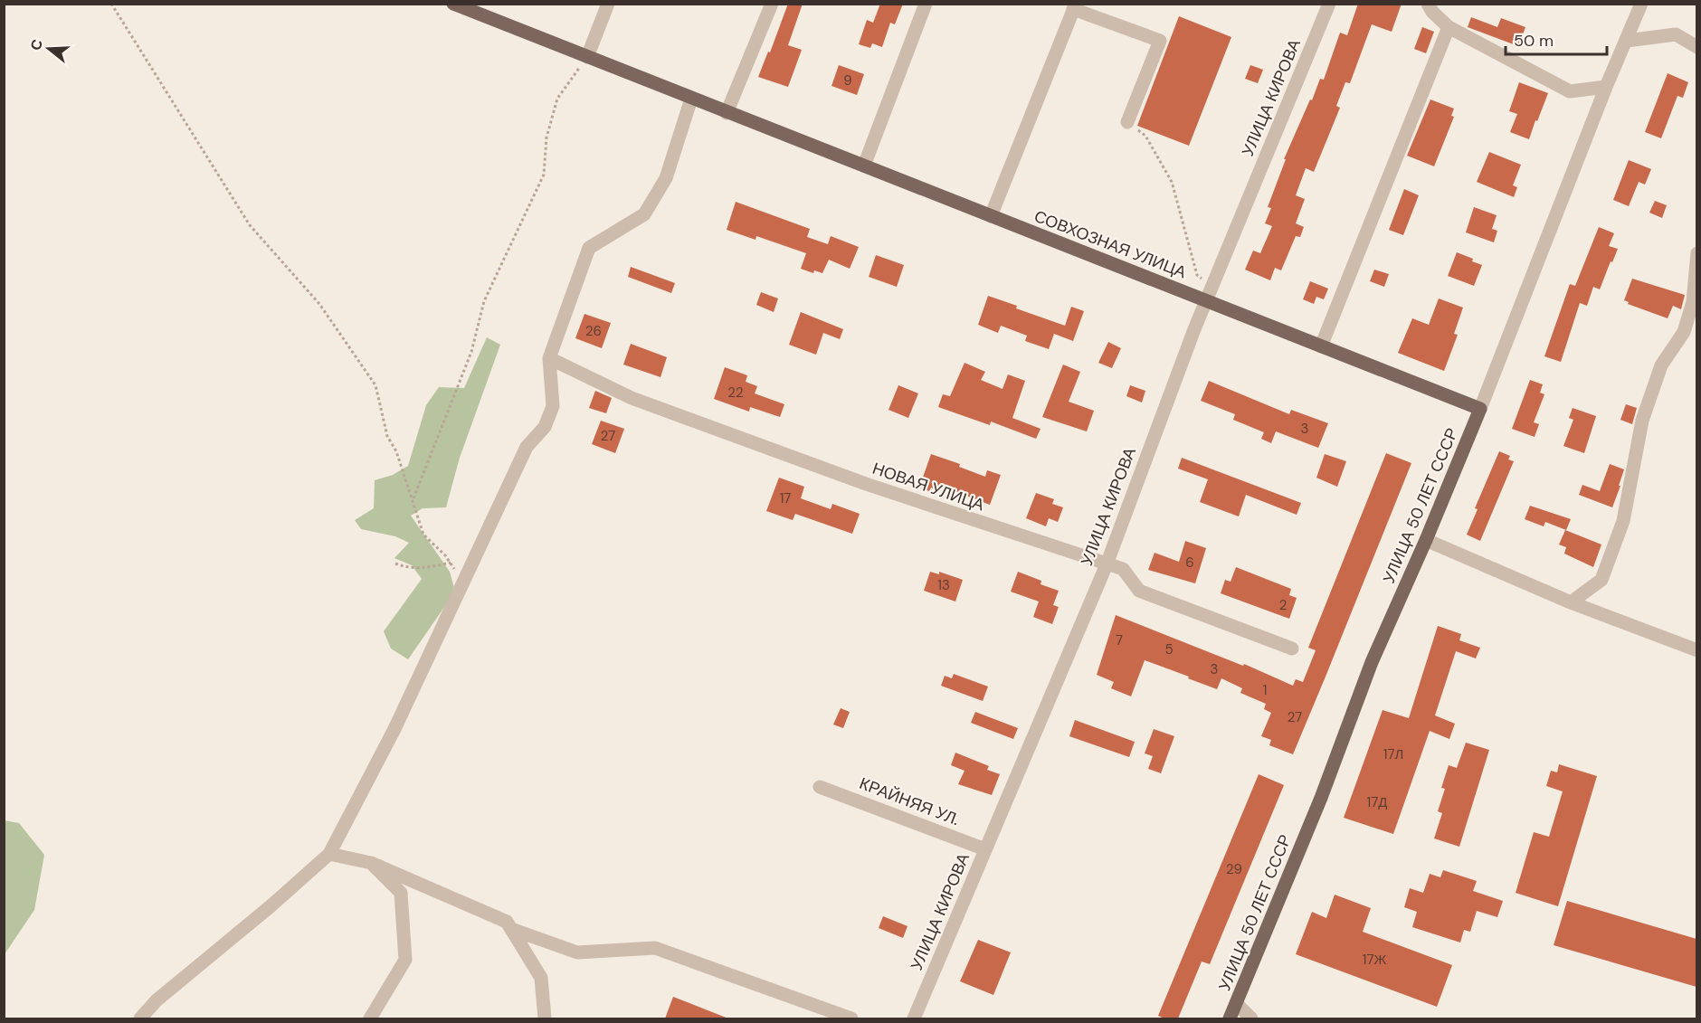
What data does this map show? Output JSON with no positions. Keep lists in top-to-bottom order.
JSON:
{
  "streets": {
    "main road": ["СОВХОЗНАЯ УЛИЦА", "УЛИЦА 50 ЛЕТ СССР"],
    "street": ["УЛИЦА КИРОВА", "НОВАЯ УЛИЦА", "КРАЙНЯЯ УЛ."]
  },
  "crossings": [
    ["УЛИЦА КИРОВА", "СОВХОЗНАЯ УЛИЦА"],
    ["УЛИЦА КИРОВА", "НОВАЯ УЛИЦА"],
    ["УЛИЦА КИРОВА", "КРАЙНЯЯ УЛ."],
    ["СОВХОЗНАЯ УЛИЦА", "УЛИЦА 50 ЛЕТ СССР"]
  ],
  "house_numbers": [
    "9",
    "26",
    "22",
    "3",
    "27",
    "17",
    "6",
    "13",
    "2",
    "7",
    "5",
    "3",
    "1",
    "27",
    "17Л",
    "17Д",
    "29",
    "17Ж"
  ],
  "scale_bar": "50 m",
  "north": "left"
}
